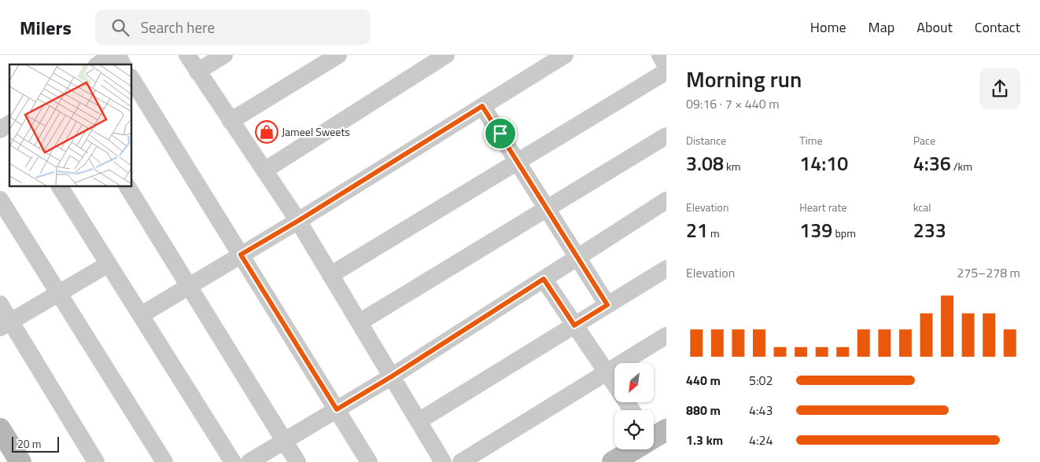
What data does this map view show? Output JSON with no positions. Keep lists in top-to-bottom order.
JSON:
{
  "places": {
    "shop": ["Jameel Sweets"]
  },
  "scale_bar": "20 m",
  "north": "bottom left",
  "page": {
    "header": "Milers",
    "search": "Search here",
    "nav": [
      "Home",
      "Map",
      "About",
      "Contact"
    ],
    "heading": ["Morning run", "09:16 · 7 × 440 m"],
    "stats": [
      ["Distance", "3.08 km"],
      ["Time", "14:10"],
      ["Pace", "4:36 /km"],
      ["Elevation", "21 m"],
      ["Heart rate", "139 bpm"],
      ["kcal", "233"]
    ],
    "chart": ["Elevation", "275–278 m"],
    "list": [
      {
        "name": "440 m",
        "note": "5:02"
      },
      {
        "name": "880 m",
        "note": "4:43"
      },
      {
        "name": "1.3 km",
        "note": "4:24"
      }
    ],
    "scale": "20 m"
  }
}
